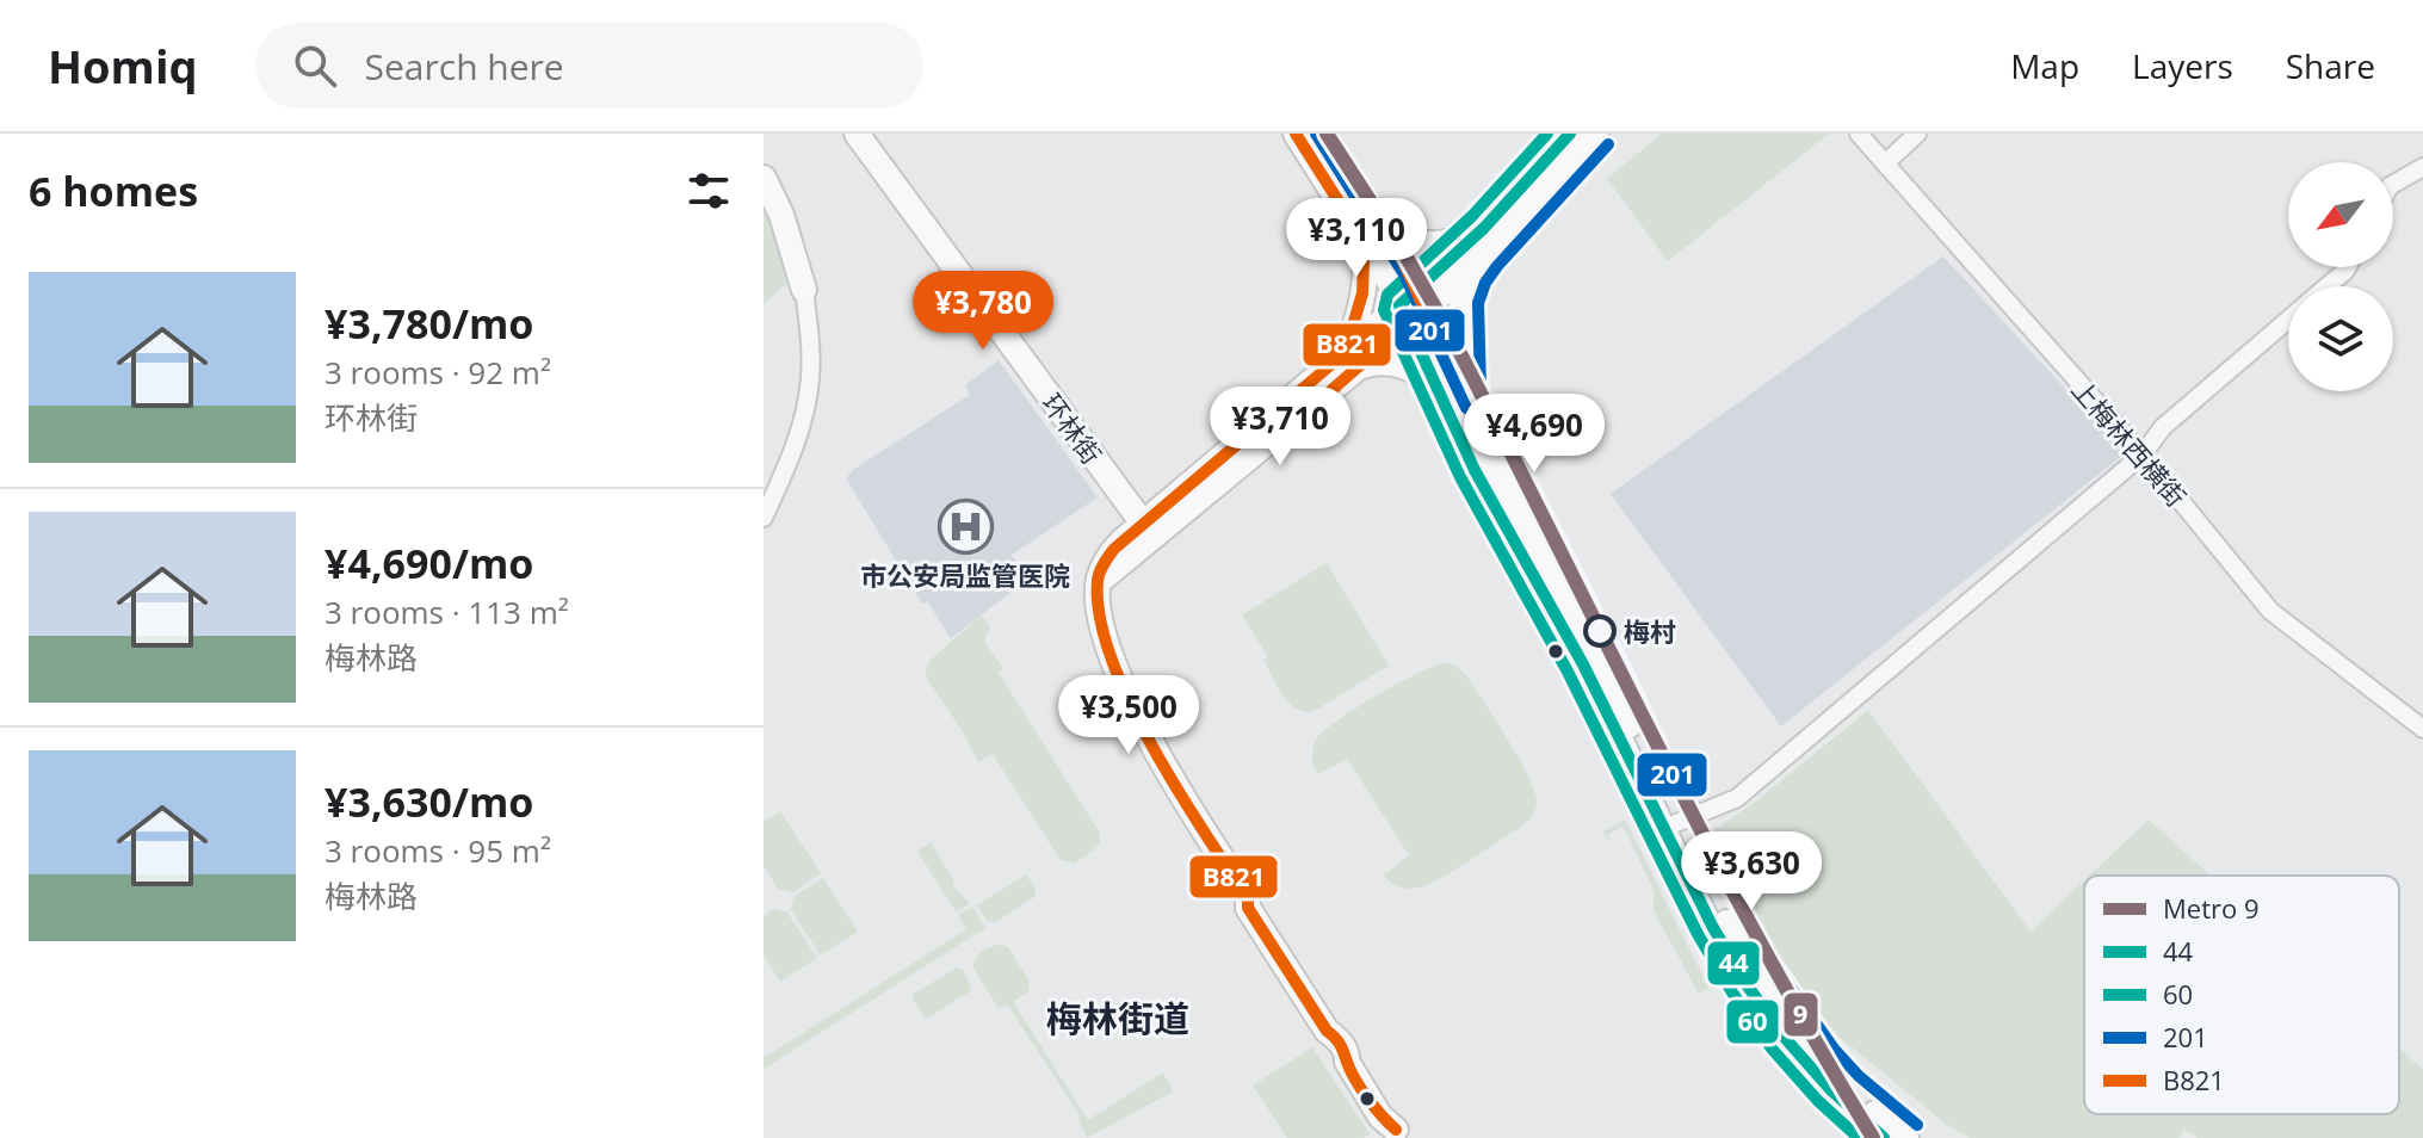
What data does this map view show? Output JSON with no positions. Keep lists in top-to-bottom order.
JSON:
{
  "streets": {
    "main road": ["环林街"],
    "street": ["上梅林西横街"]
  },
  "districts": ["梅林街道"],
  "places": {
    "hospital": ["市公安局监管医院"],
    "other": ["梅村"]
  },
  "lines": [
    "metro line 9",
    "transit line 44",
    "transit line 60",
    "transit line 201",
    "transit line B821"
  ],
  "legend": [
    "Metro 9",
    "44",
    "60",
    "201",
    "B821"
  ],
  "north": "bottom left",
  "page": {
    "header": "Homiq",
    "search": "Search here",
    "nav": ["Map", "Layers", "Share"],
    "heading": "6 homes",
    "price": [
      "¥3,110",
      "¥3,780",
      "¥3,710",
      "¥4,690",
      "¥3,500",
      "¥3,630"
    ],
    "list": [
      {
        "name": "¥3,780/mo",
        "note": "3 rooms · 92 m² · 环林街"
      },
      {
        "name": "¥4,690/mo",
        "note": "3 rooms · 113 m² · 梅林路"
      },
      {
        "name": "¥3,630/mo",
        "note": "3 rooms · 95 m² · 梅林路"
      }
    ]
  }
}
